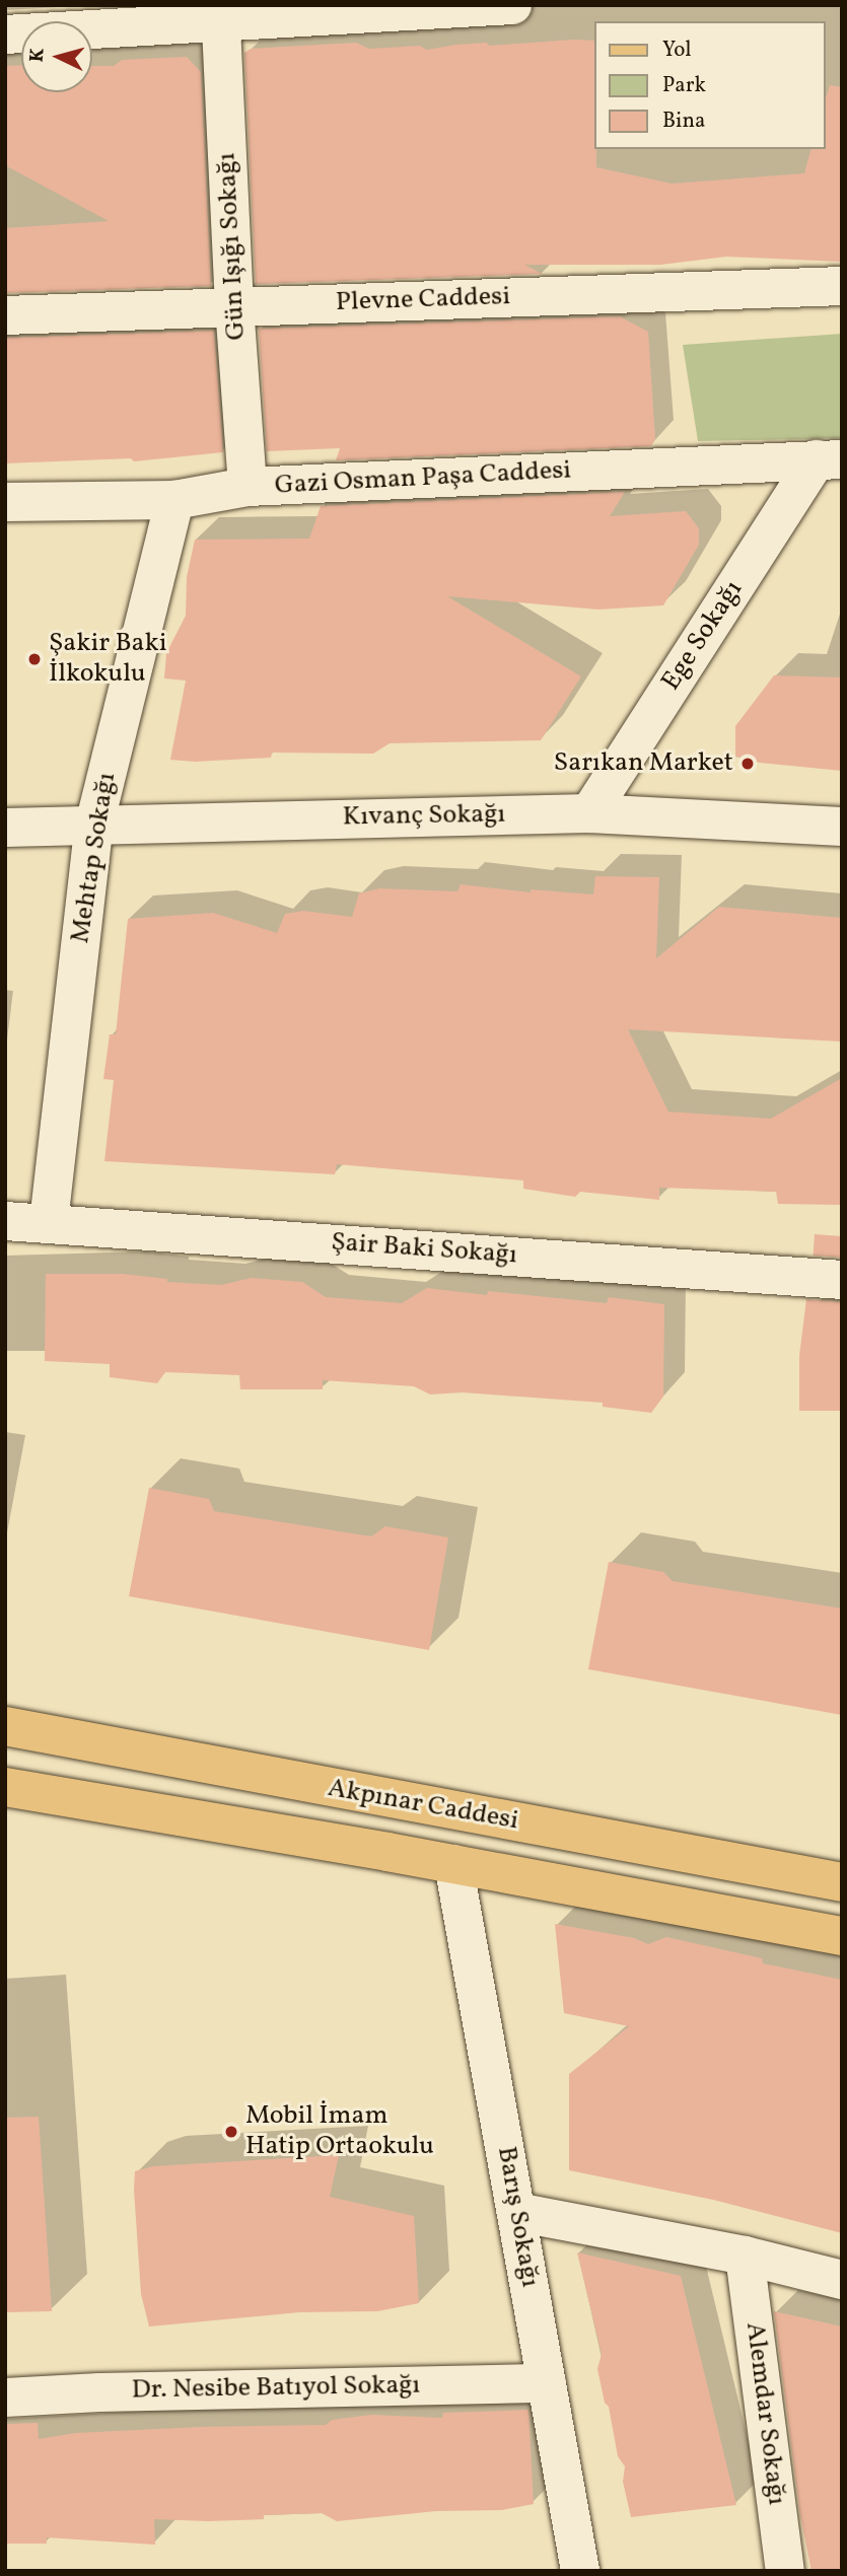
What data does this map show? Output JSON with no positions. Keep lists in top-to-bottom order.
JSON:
{
  "streets": {
    "main road": ["Akpınar Caddesi"],
    "street": [
      "Gün Işığı Sokağı",
      "Plevne Caddesi",
      "Gazi Osman Paşa Caddesi",
      "Ege Sokağı",
      "Kıvanç Sokağı",
      "Mehtap Sokağı",
      "Şair Baki Sokağı",
      "Barış Sokağı",
      "Dr. Nesibe Batıyol Sokağı",
      "Alemdar Sokağı"
    ]
  },
  "crossings": [
    ["Gün Işığı Sokağı", "Plevne Caddesi"],
    ["Gün Işığı Sokağı", "Gazi Osman Paşa Caddesi"],
    ["Gazi Osman Paşa Caddesi", "Ege Sokağı"],
    ["Gazi Osman Paşa Caddesi", "Mehtap Sokağı"],
    ["Ege Sokağı", "Kıvanç Sokağı"],
    ["Kıvanç Sokağı", "Mehtap Sokağı"],
    ["Mehtap Sokağı", "Şair Baki Sokağı"],
    ["Akpınar Caddesi", "Barış Sokağı"],
    ["Barış Sokağı", "Dr. Nesibe Batıyol Sokağı"]
  ],
  "places": ["Şakir Baki İlkokulu", "Sarıkan Market", "Mobil İmam Hatip Ortaokulu"],
  "legend": ["Yol", "Park", "Bina"],
  "north": "left"
}
